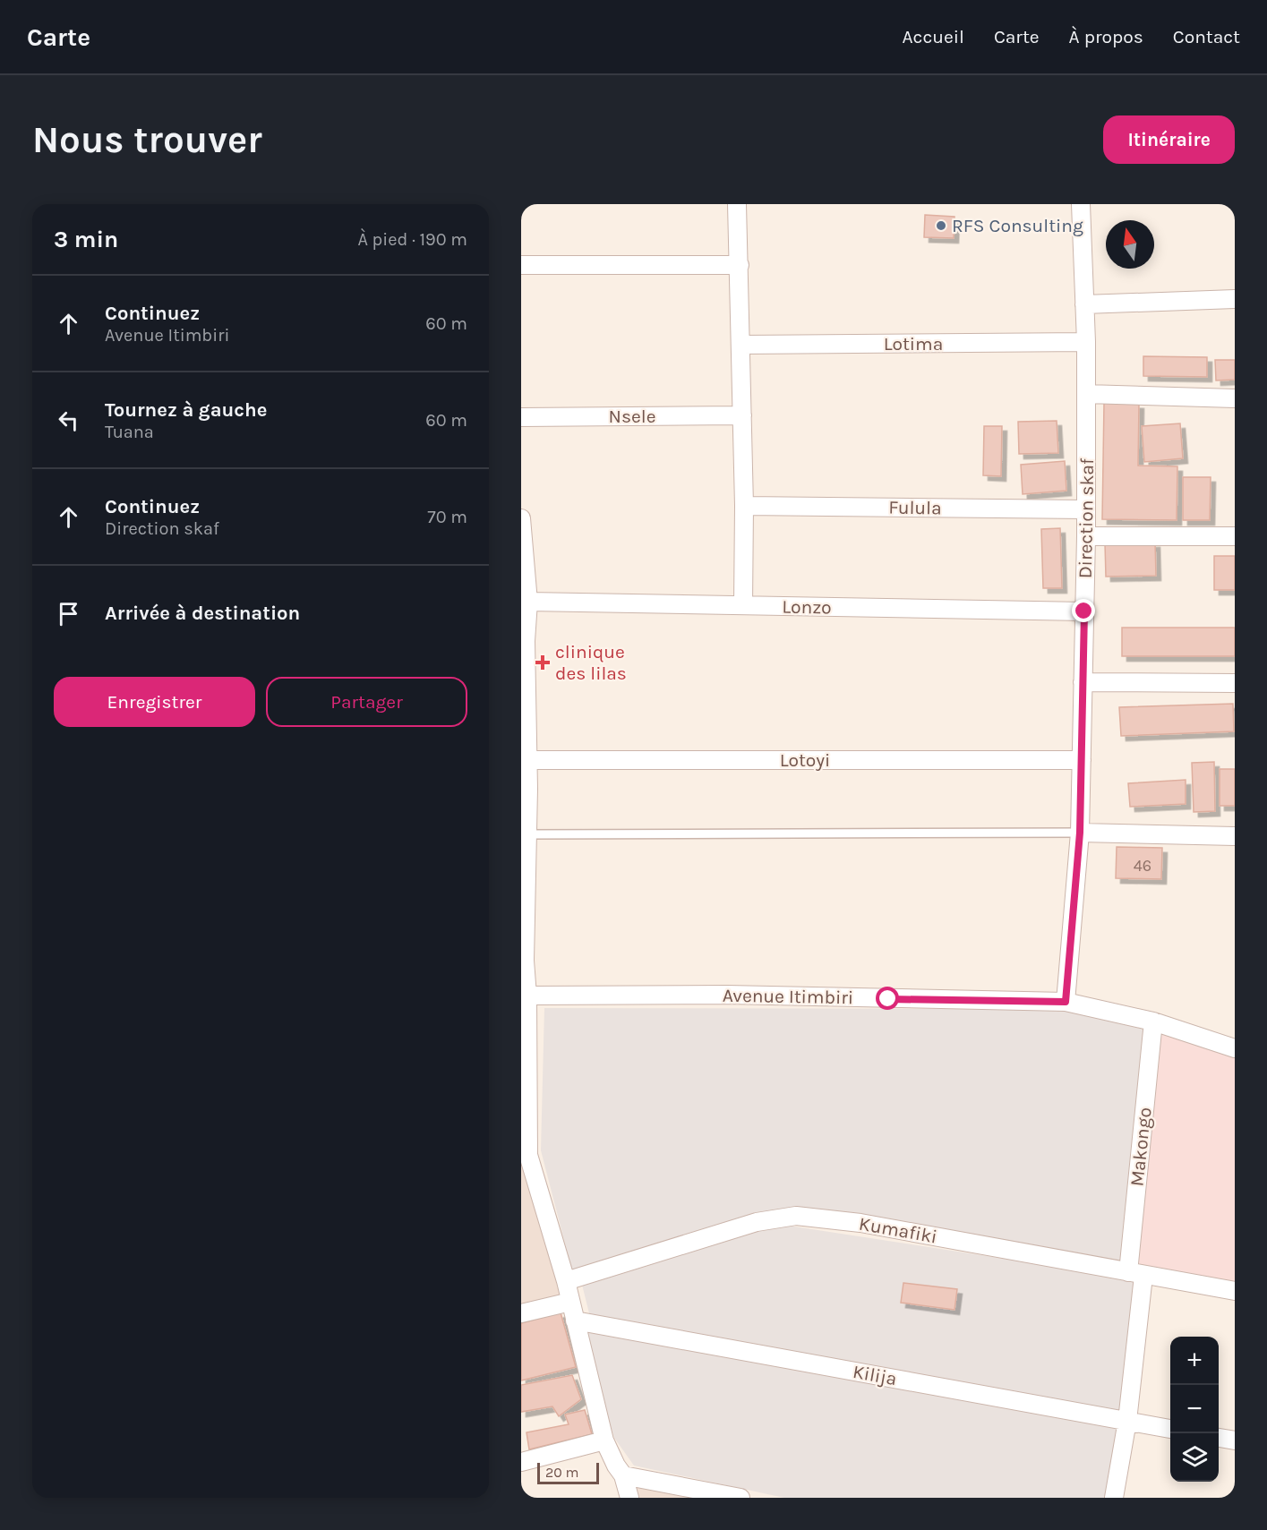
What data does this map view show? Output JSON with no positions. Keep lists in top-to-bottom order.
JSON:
{
  "streets": {
    "street": [
      "Lotima",
      "Nsele",
      "Fulula",
      "Direction skaf",
      "Lonzo",
      "Lotoyi",
      "Avenue Itimbiri",
      "Makongo",
      "Kumafiki",
      "Kilija"
    ]
  },
  "crossings": [
    ["Lotima", "Direction skaf"],
    ["Fulula", "Direction skaf"],
    ["Direction skaf", "Lonzo"],
    ["Direction skaf", "Lotoyi"],
    ["Direction skaf", "Avenue Itimbiri"],
    ["Avenue Itimbiri", "Makongo"],
    ["Makongo", "Kumafiki"],
    ["Makongo", "Kilija"]
  ],
  "places": {
    "other": ["RFS Consulting"],
    "health": ["clinique des lilas"]
  },
  "house_numbers": ["46"],
  "scale_bar": "20 m",
  "north": "top",
  "page": {
    "header": "Carte",
    "nav": [
      "Accueil",
      "Carte",
      "À propos",
      "Contact"
    ],
    "buttons": [
      "Itinéraire",
      ["Enregistrer", "Partager"]
    ],
    "title": "Nous trouver",
    "heading": ["3 min", "À pied · 190 m"],
    "list": [
      ["Continuez", "Avenue Itimbiri", "60 m"],
      ["Tournez à gauche", "Tuana", "60 m"],
      ["Continuez", "Direction skaf", "70 m"],
      "Arrivée à destination"
    ],
    "map_buttons": ["+", "−"],
    "scale": "20 m"
  }
}
